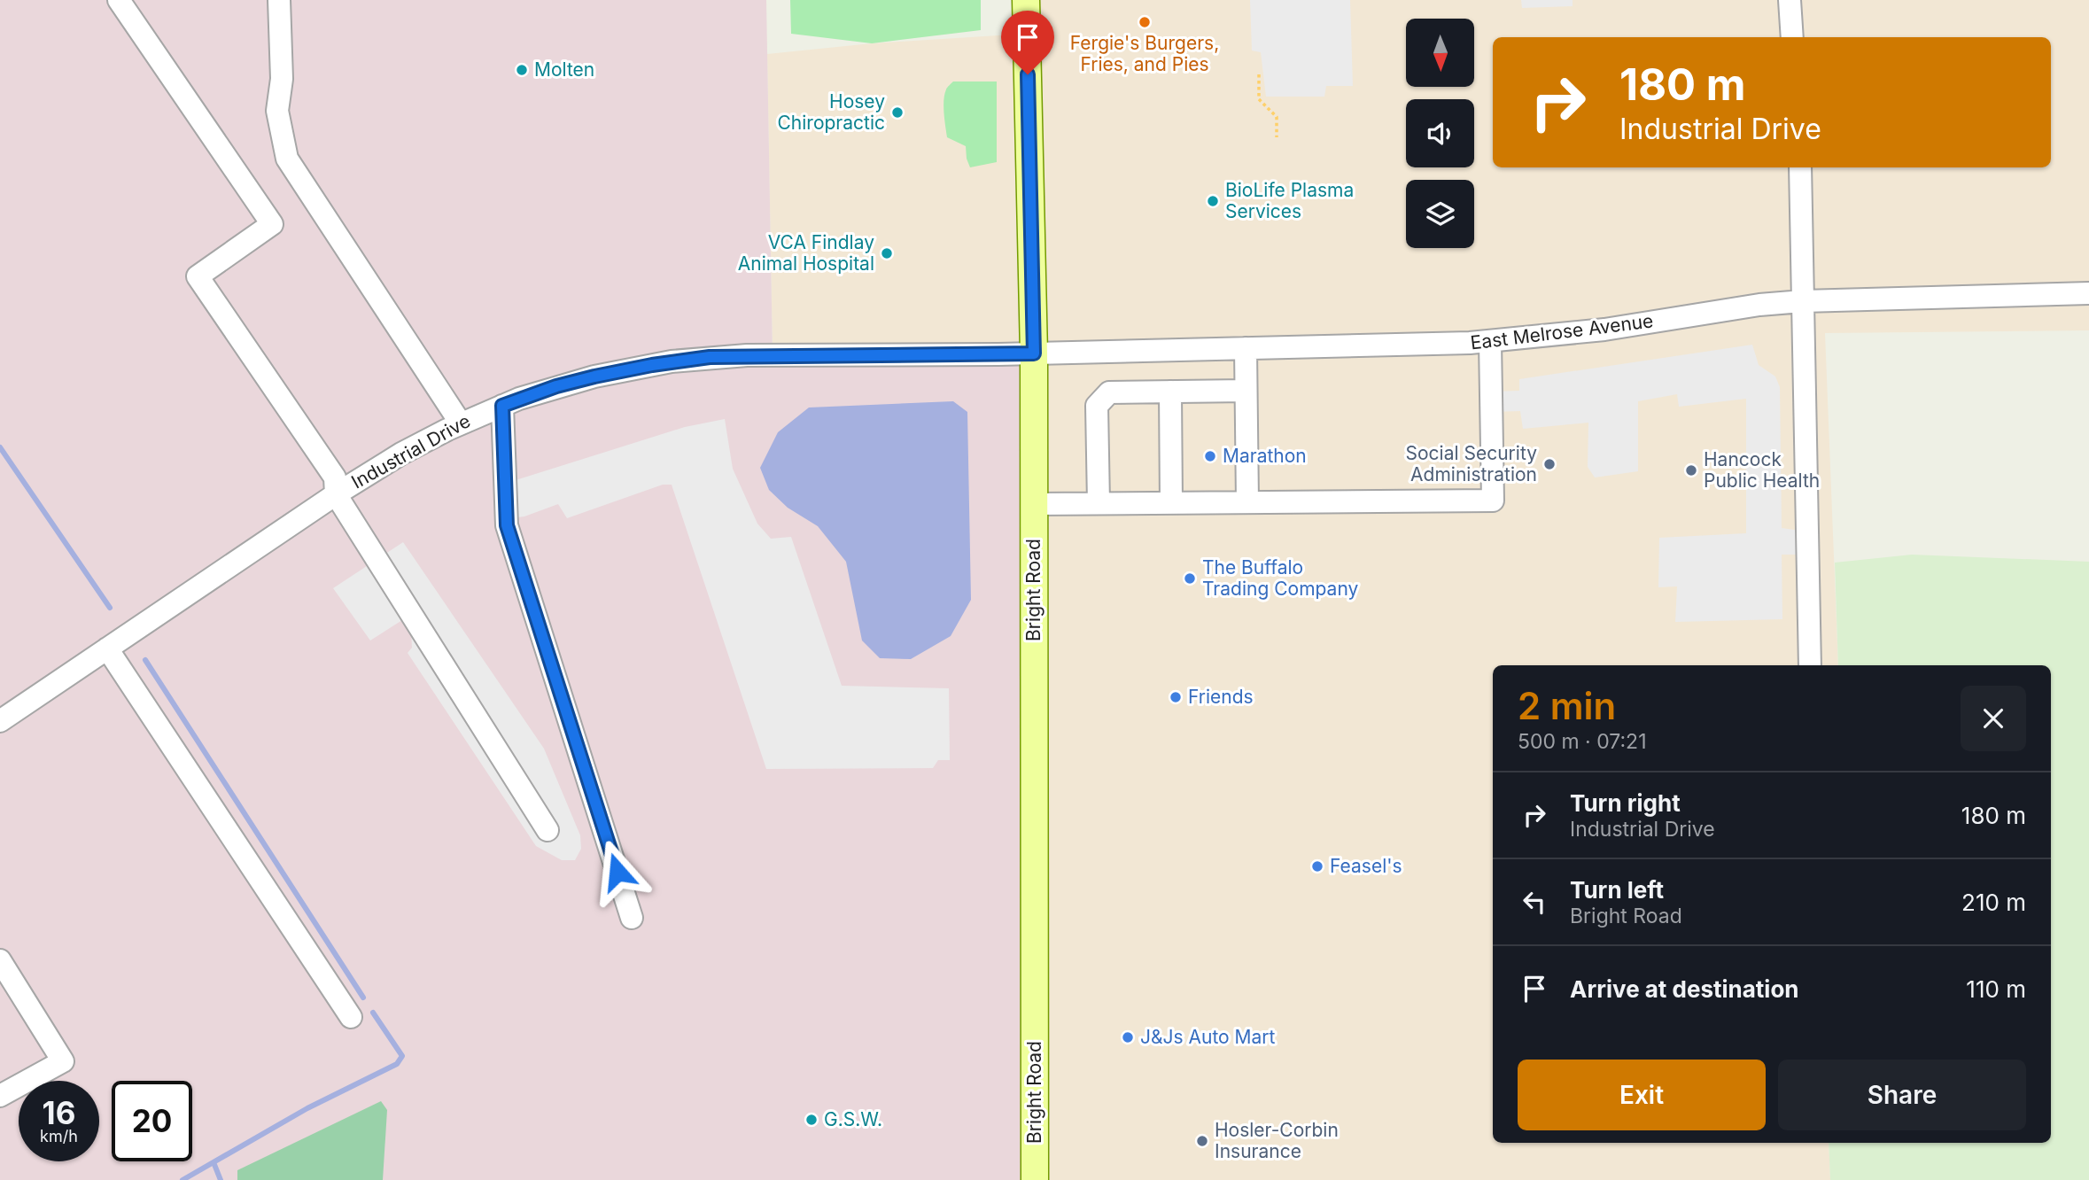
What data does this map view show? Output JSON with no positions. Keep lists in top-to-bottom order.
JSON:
{
  "streets": {
    "main road": ["Bright Road"],
    "street": ["East Melrose Avenue", "Industrial Drive"]
  },
  "crossings": [
    ["East Melrose Avenue", "Industrial Drive"],
    ["East Melrose Avenue", "Bright Road"],
    ["Industrial Drive", "Bright Road"]
  ],
  "places": [
    "Fergie's Burgers, Fries, and Pies",
    "Molten",
    "Hosey Chiropractic",
    "BioLife Plasma Services",
    "VCA Findlay Animal Hospital",
    "Marathon",
    "Social Security Administration",
    "Hancock Public Health",
    "The Buffalo Trading Company",
    "Friends",
    "Feasel's",
    "J&Js Auto Mart",
    "G.S.W.",
    "Hosler-Corbin Insurance"
  ],
  "north": "bottom",
  "page": {
    "turn": ["180 m", "Industrial Drive"],
    "heading": ["2 min", "500 m · 07:21"],
    "list": [
      {
        "name": "Turn right",
        "note": "Industrial Drive",
        "value": "180 m"
      },
      {
        "name": "Turn left",
        "note": "Bright Road",
        "value": "210 m"
      },
      {
        "name": "Arrive at destination",
        "value": "110 m"
      }
    ],
    "buttons": ["Exit", "Share"],
    "speed": "16 km/h",
    "limit": "20"
  }
}
